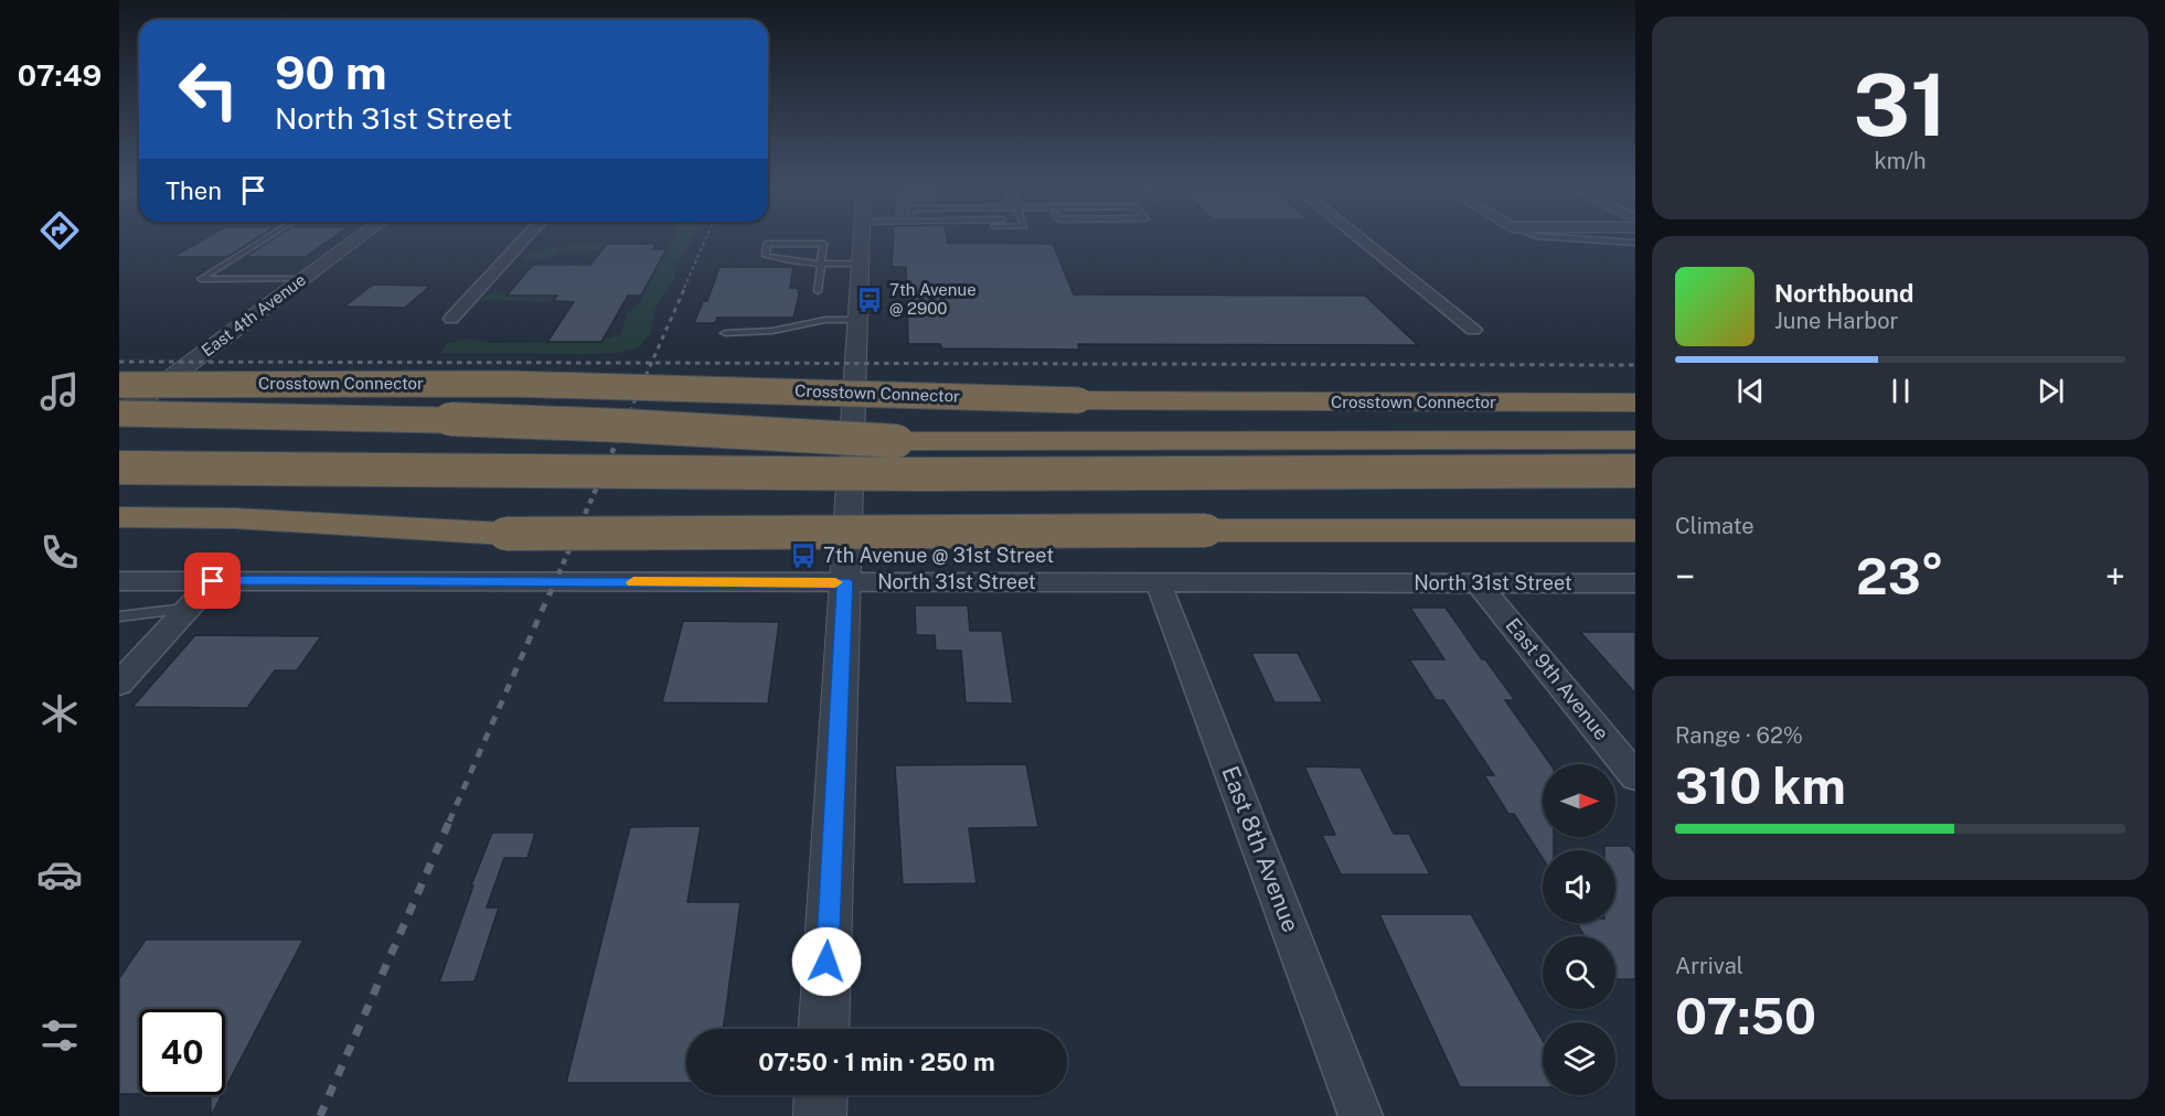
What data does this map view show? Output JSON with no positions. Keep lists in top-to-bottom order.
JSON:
{
  "streets": {
    "highway": ["Crosstown Connector"],
    "street": [
      "East 4th Avenue",
      "North 31st Street",
      "East 9th Avenue",
      "East 8th Avenue"
    ]
  },
  "crossings": [
    ["North 31st Street", "East 9th Avenue"],
    ["North 31st Street", "East 8th Avenue"]
  ],
  "places": {
    "bus stop": ["7th Avenue @ 2900", "7th Avenue @ 31st Street"]
  },
  "north": "right",
  "page": {
    "tabs": "07:49",
    "tile": [
      ["31", "km/h"],
      "Climate",
      ["Range · 62%", "310 km"],
      ["Arrival", "07:50"]
    ],
    "turn": ["90 m", "North 31st Street"],
    "then": "Then",
    "song": ["Northbound", "June Harbor"],
    "heat": ["−", "23°", "+"],
    "limit": "40",
    "trip": "07:50 · 1 min · 250 m"
  }
}
